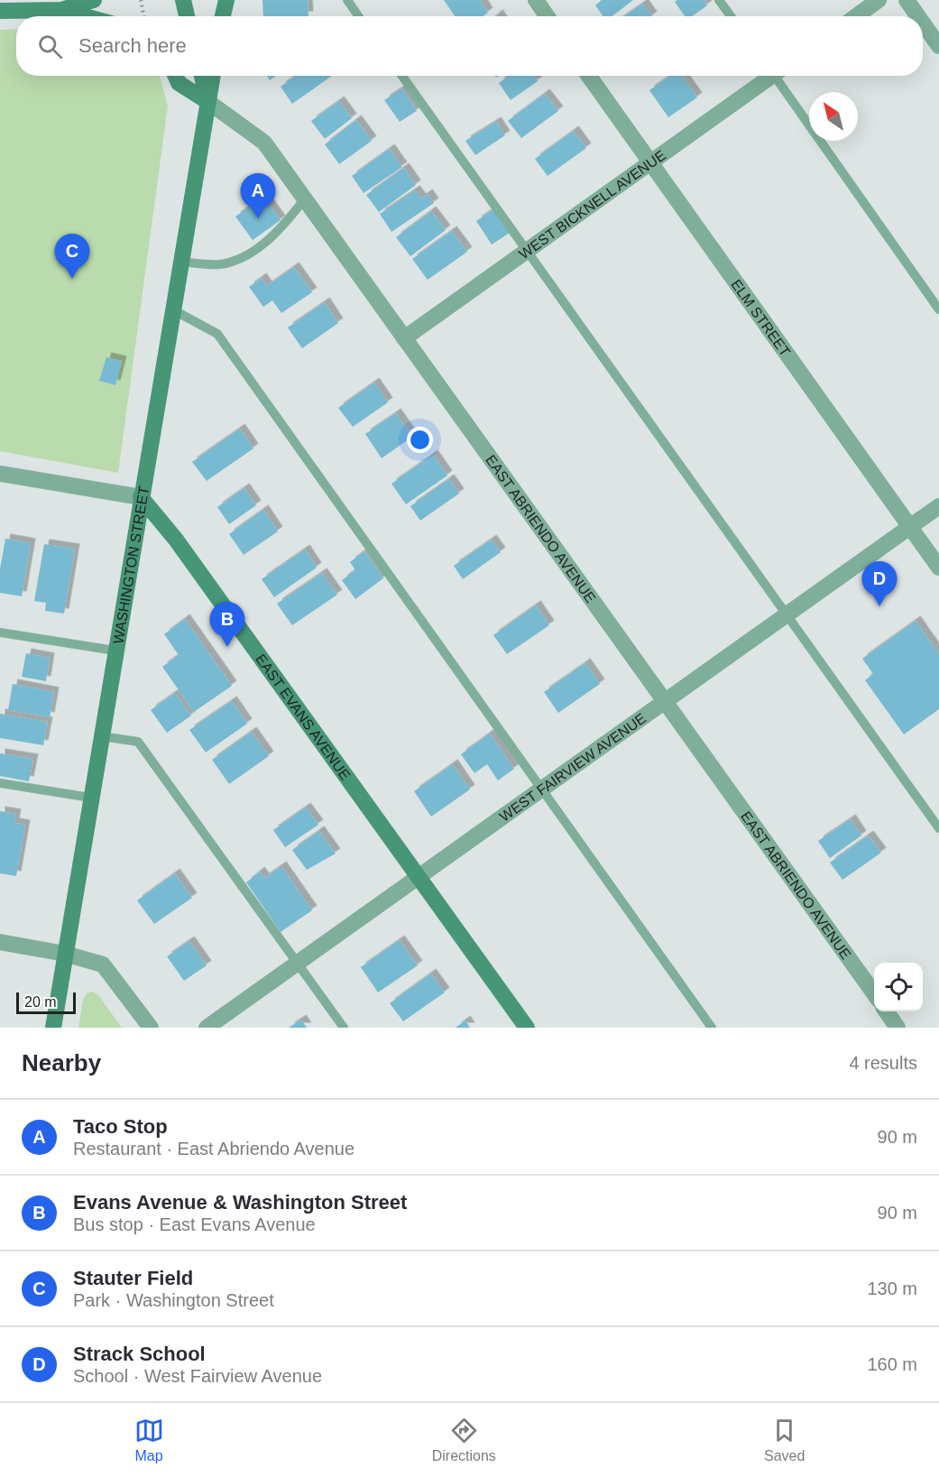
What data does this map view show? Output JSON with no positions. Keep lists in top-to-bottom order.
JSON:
{
  "streets": {
    "street": [
      "WEST BICKNELL AVENUE",
      "ELM STREET",
      "EAST ABRIENDO AVENUE",
      "WASHINGTON STREET",
      "EAST EVANS AVENUE",
      "WEST FAIRVIEW AVENUE"
    ]
  },
  "crossings": [
    ["WEST BICKNELL AVENUE", "ELM STREET"],
    ["WEST BICKNELL AVENUE", "EAST ABRIENDO AVENUE"],
    ["ELM STREET", "WEST FAIRVIEW AVENUE"],
    ["EAST ABRIENDO AVENUE", "WASHINGTON STREET"],
    ["EAST ABRIENDO AVENUE", "WEST FAIRVIEW AVENUE"],
    ["WASHINGTON STREET", "EAST EVANS AVENUE"],
    ["EAST EVANS AVENUE", "WEST FAIRVIEW AVENUE"]
  ],
  "scale_bar": "20 m",
  "north": "top left",
  "page": {
    "search": "Search here",
    "pins": [
      "A",
      "C",
      "D",
      "B"
    ],
    "scale": "20 m",
    "heading": ["Nearby", "4 results"],
    "list": [
      {
        "mark": "A",
        "name": "Taco Stop",
        "note": "Restaurant · East Abriendo Avenue",
        "value": "90 m"
      },
      {
        "mark": "B",
        "name": "Evans Avenue & Washington Street",
        "note": "Bus stop · East Evans Avenue",
        "value": "90 m"
      },
      {
        "mark": "C",
        "name": "Stauter Field",
        "note": "Park · Washington Street",
        "value": "130 m"
      },
      {
        "mark": "D",
        "name": "Strack School",
        "note": "School · West Fairview Avenue",
        "value": "160 m"
      }
    ],
    "nav": ["Map", "Directions", "Saved"]
  }
}
